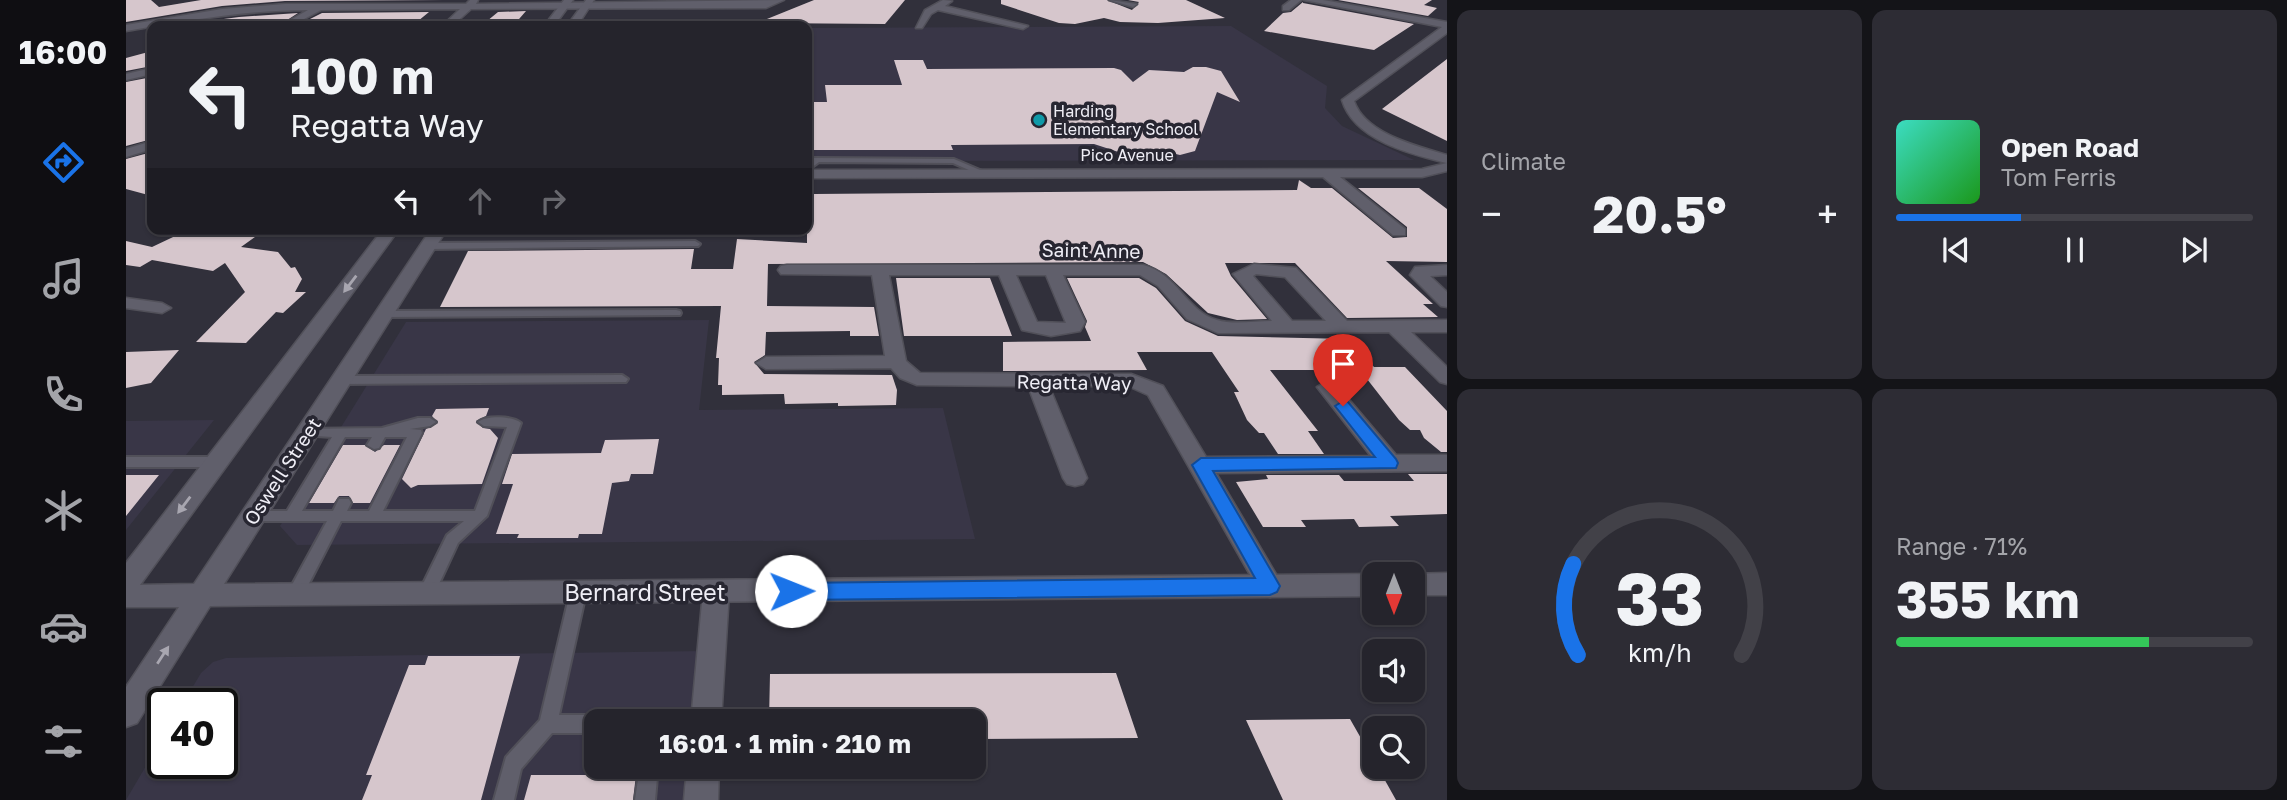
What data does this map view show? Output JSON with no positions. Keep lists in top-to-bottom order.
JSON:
{
  "streets": {
    "street": [
      "Pico Avenue",
      "Saint Anne",
      "Regatta Way",
      "Oswell Street",
      "Bernard Street"
    ]
  },
  "crossings": [
    ["Regatta Way", "Bernard Street"],
    ["Oswell Street", "Bernard Street"]
  ],
  "places": ["Harding Elementary School"],
  "north": "bottom",
  "page": {
    "tabs": "16:00",
    "tile": [
      "Climate",
      ["Range · 71%", "355 km"]
    ],
    "turn": ["100 m", "Regatta Way"],
    "song": ["Open Road", "Tom Ferris"],
    "heat": ["−", "20.5°", "+"],
    "limit": "40",
    "trip": "16:01 · 1 min · 210 m",
    "gauge": ["33", "km/h"]
  }
}
